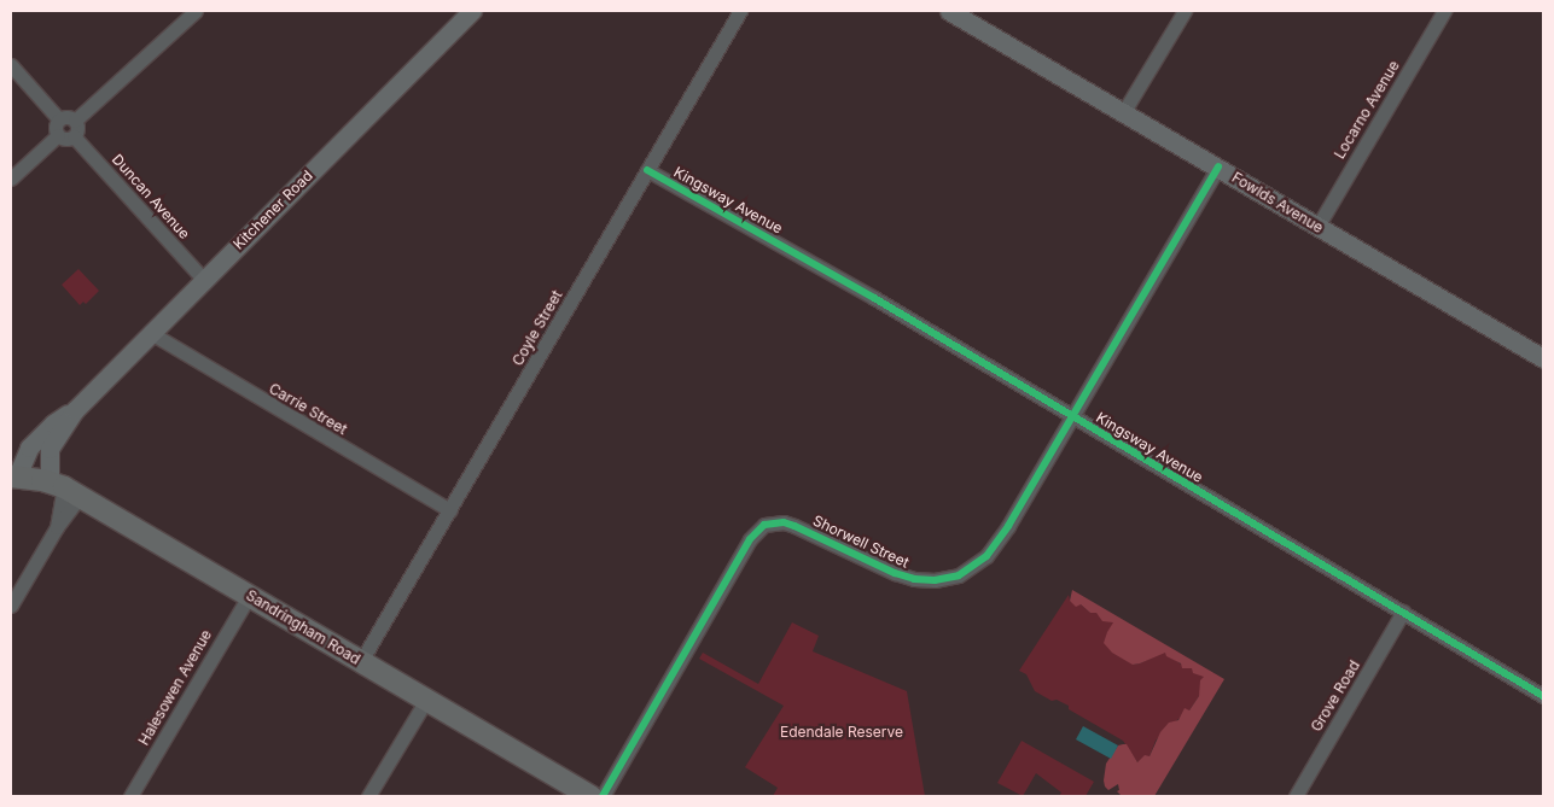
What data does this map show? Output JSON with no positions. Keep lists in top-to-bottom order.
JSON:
{
  "streets": {
    "main road": ["Sandringham Road"],
    "street": [
      "Locarno Avenue",
      "Duncan Avenue",
      "Kingsway Avenue",
      "Fowlds Avenue",
      "Kitchener Road",
      "Coyle Street",
      "Carrie Street",
      "Shorwell Street",
      "Halesowen Avenue",
      "Grove Road"
    ]
  },
  "crossings": [
    ["Locarno Avenue", "Fowlds Avenue"],
    ["Duncan Avenue", "Kitchener Road"],
    ["Kingsway Avenue", "Coyle Street"],
    ["Kingsway Avenue", "Shorwell Street"],
    ["Kingsway Avenue", "Grove Road"],
    ["Fowlds Avenue", "Shorwell Street"],
    ["Kitchener Road", "Carrie Street"],
    ["Kitchener Road", "Sandringham Road"],
    ["Coyle Street", "Carrie Street"],
    ["Coyle Street", "Sandringham Road"],
    ["Sandringham Road", "Halesowen Avenue"]
  ],
  "parks": ["Edendale Reserve"]
}
